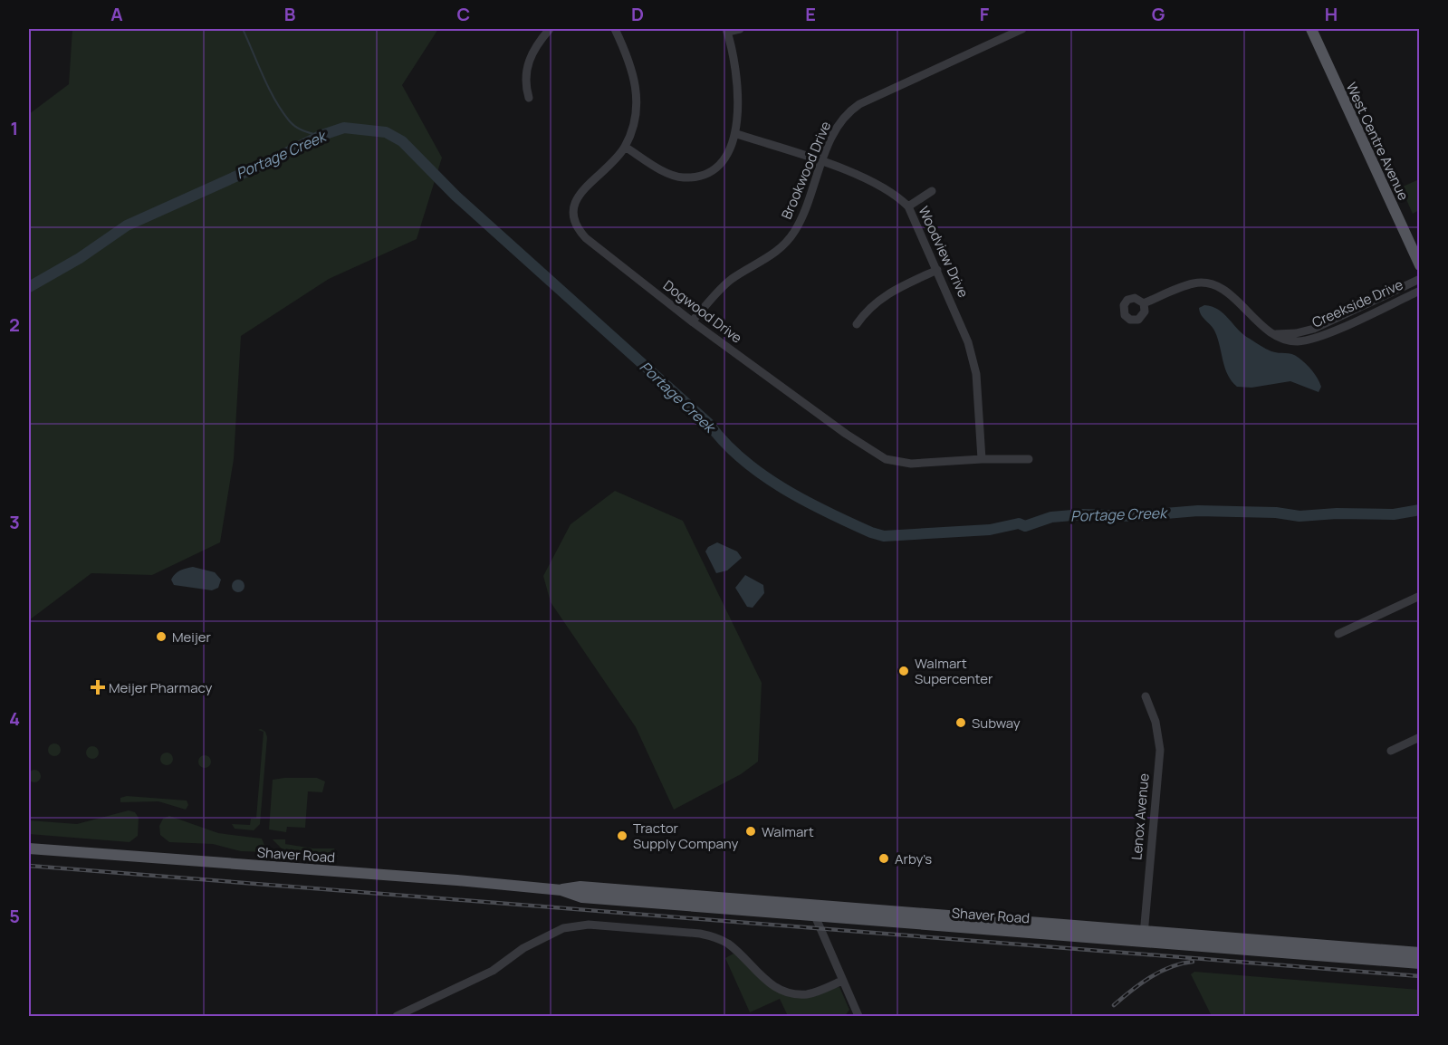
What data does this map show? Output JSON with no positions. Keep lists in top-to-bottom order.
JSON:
{
  "streets": {
    "main road": ["West Centre Avenue", "Shaver Road"],
    "street": [
      "Brookwood Drive",
      "Woodview Drive",
      "Creekside Drive",
      "Dogwood Drive",
      "Lenox Avenue"
    ]
  },
  "crossings": [
    ["Brookwood Drive", "Woodview Drive"],
    ["Brookwood Drive", "Dogwood Drive"],
    ["Woodview Drive", "Dogwood Drive"],
    ["Lenox Avenue", "Shaver Road"]
  ],
  "water": ["Portage Creek"],
  "places": {
    "other": [
      "Meijer",
      "Walmart Supercenter",
      "Subway",
      "Walmart",
      "Tractor Supply Company",
      "Arby's"
    ],
    "health": ["Meijer Pharmacy"]
  },
  "grid": {
    "columns": [
      "A",
      "B",
      "C",
      "D",
      "E",
      "F",
      "G",
      "H"
    ],
    "rows": [
      "1",
      "2",
      "3",
      "4",
      "5"
    ]
  }
}
